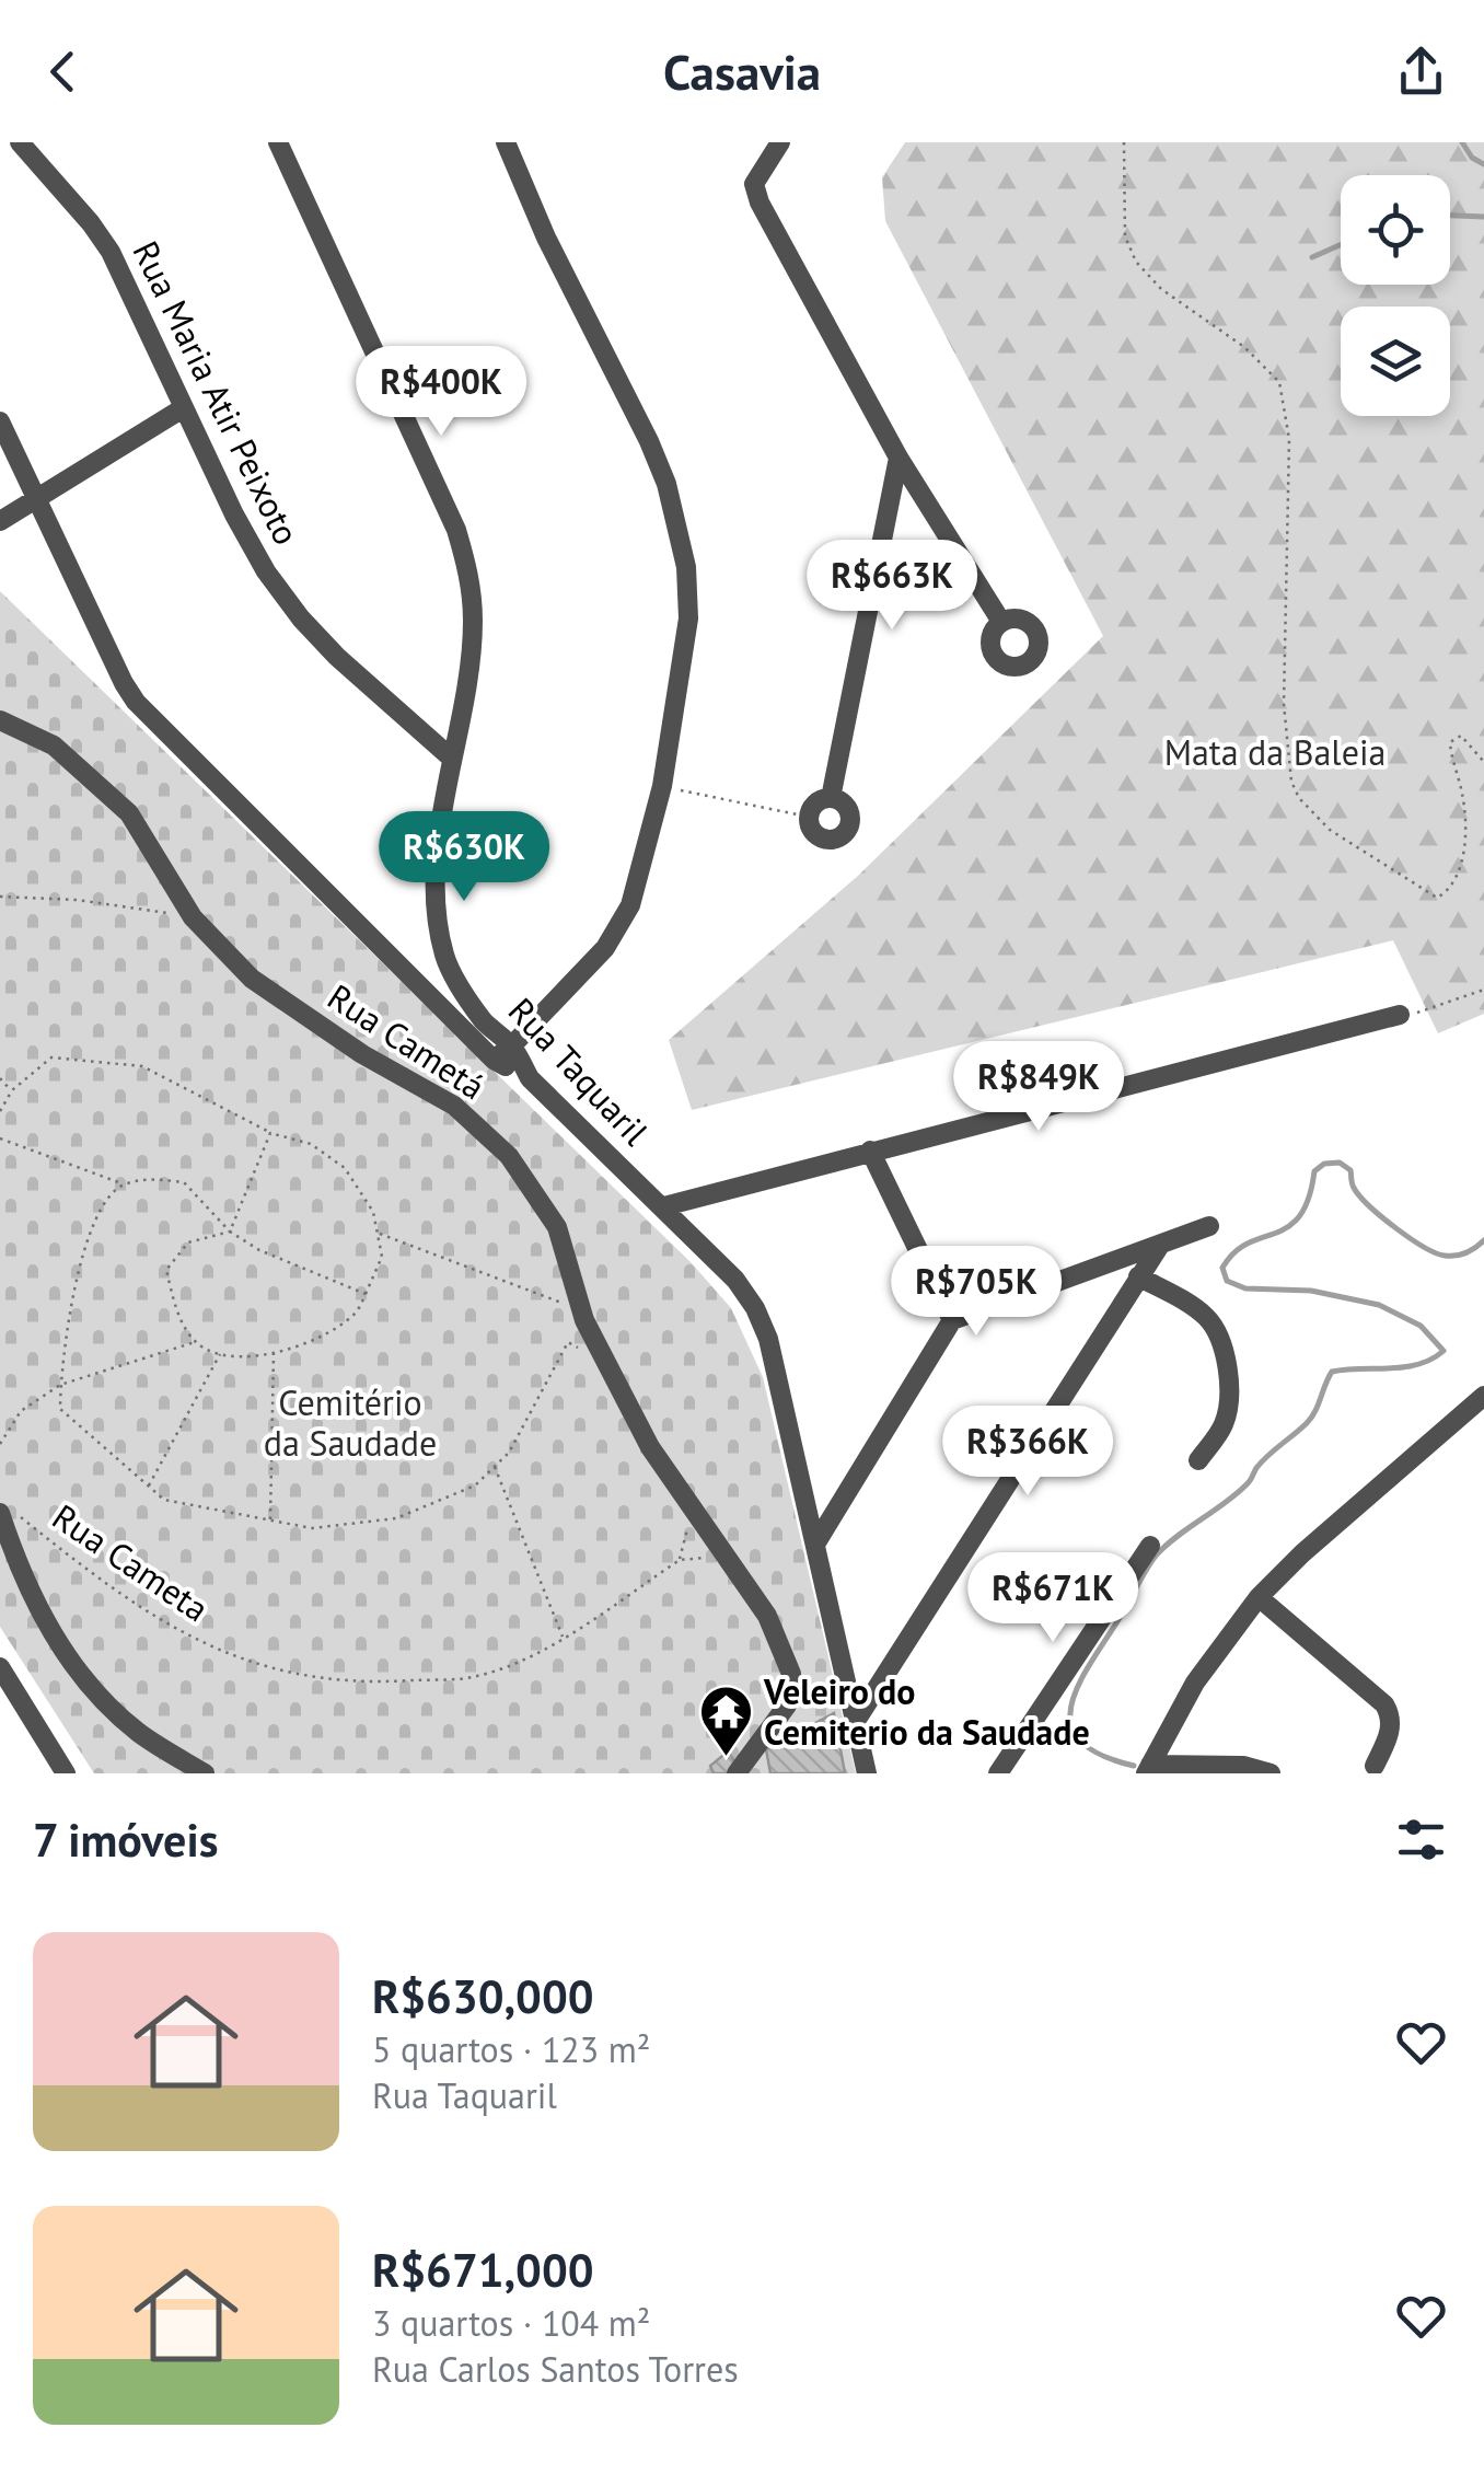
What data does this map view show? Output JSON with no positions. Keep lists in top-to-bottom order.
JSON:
{
  "streets": {
    "street": ["Rua Maria Atir Peixoto", "Rua Cametá", "Rua Taquaril"],
    "path": ["Rua Cameta"]
  },
  "crossings": [
    ["Rua Maria Atir Peixoto", "Rua Taquaril"]
  ],
  "parks": ["Mata da Baleia", "Cemitério da Saudade"],
  "places": {
    "temple": ["Veleiro do Cemiterio da Saudade"]
  },
  "page": {
    "header": "Casavia",
    "price": [
      "R$400K",
      "R$663K",
      "R$630K",
      "R$849K",
      "R$705K",
      "R$366K",
      "R$671K"
    ],
    "heading": "7 imóveis",
    "list": [
      {
        "name": "R$630,000",
        "note": "5 quartos · 123 m² · Rua Taquaril"
      },
      {
        "name": "R$671,000",
        "note": "3 quartos · 104 m² · Rua Carlos Santos Torres"
      }
    ]
  }
}
